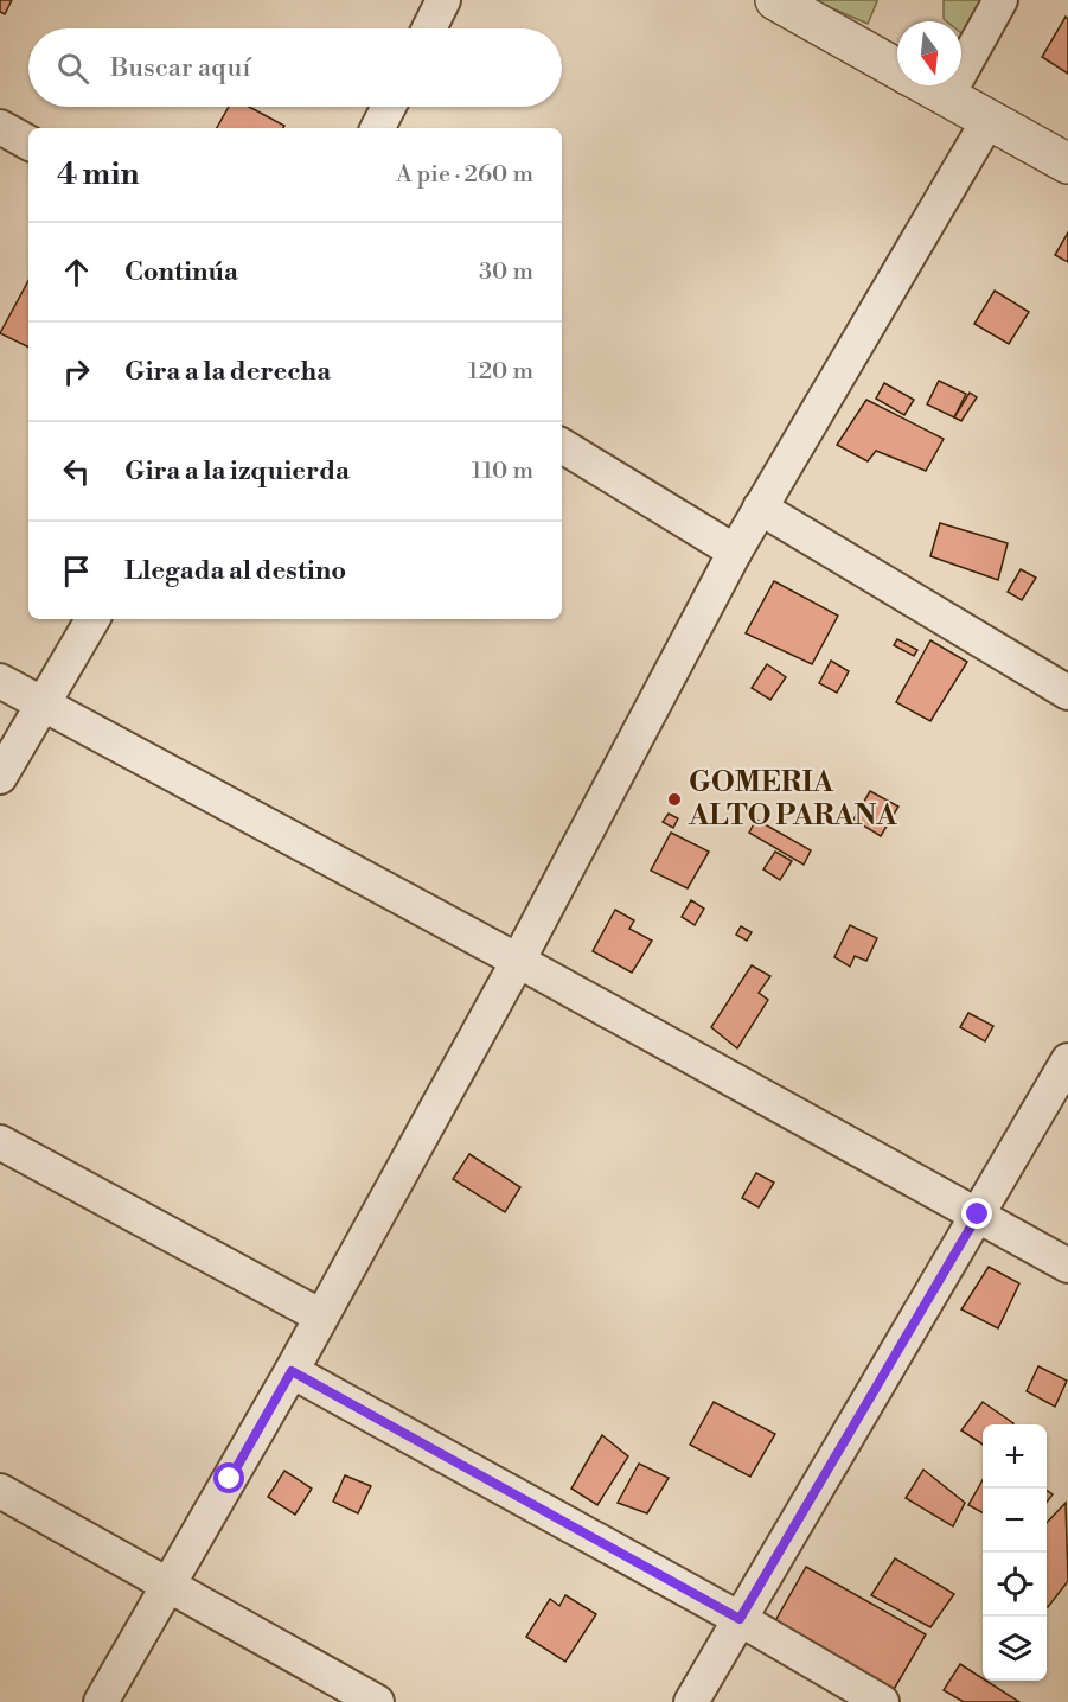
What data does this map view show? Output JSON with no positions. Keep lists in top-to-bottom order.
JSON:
{
  "places": ["GOMERIA ALTO PARANA"],
  "north": "bottom",
  "page": {
    "search": "Buscar aquí",
    "heading": ["4 min", "A pie · 260 m"],
    "list": [
      ["Continúa", "30 m"],
      ["Gira a la derecha", "120 m"],
      ["Gira a la izquierda", "110 m"],
      "Llegada al destino"
    ],
    "map_buttons": ["+", "−"]
  }
}
